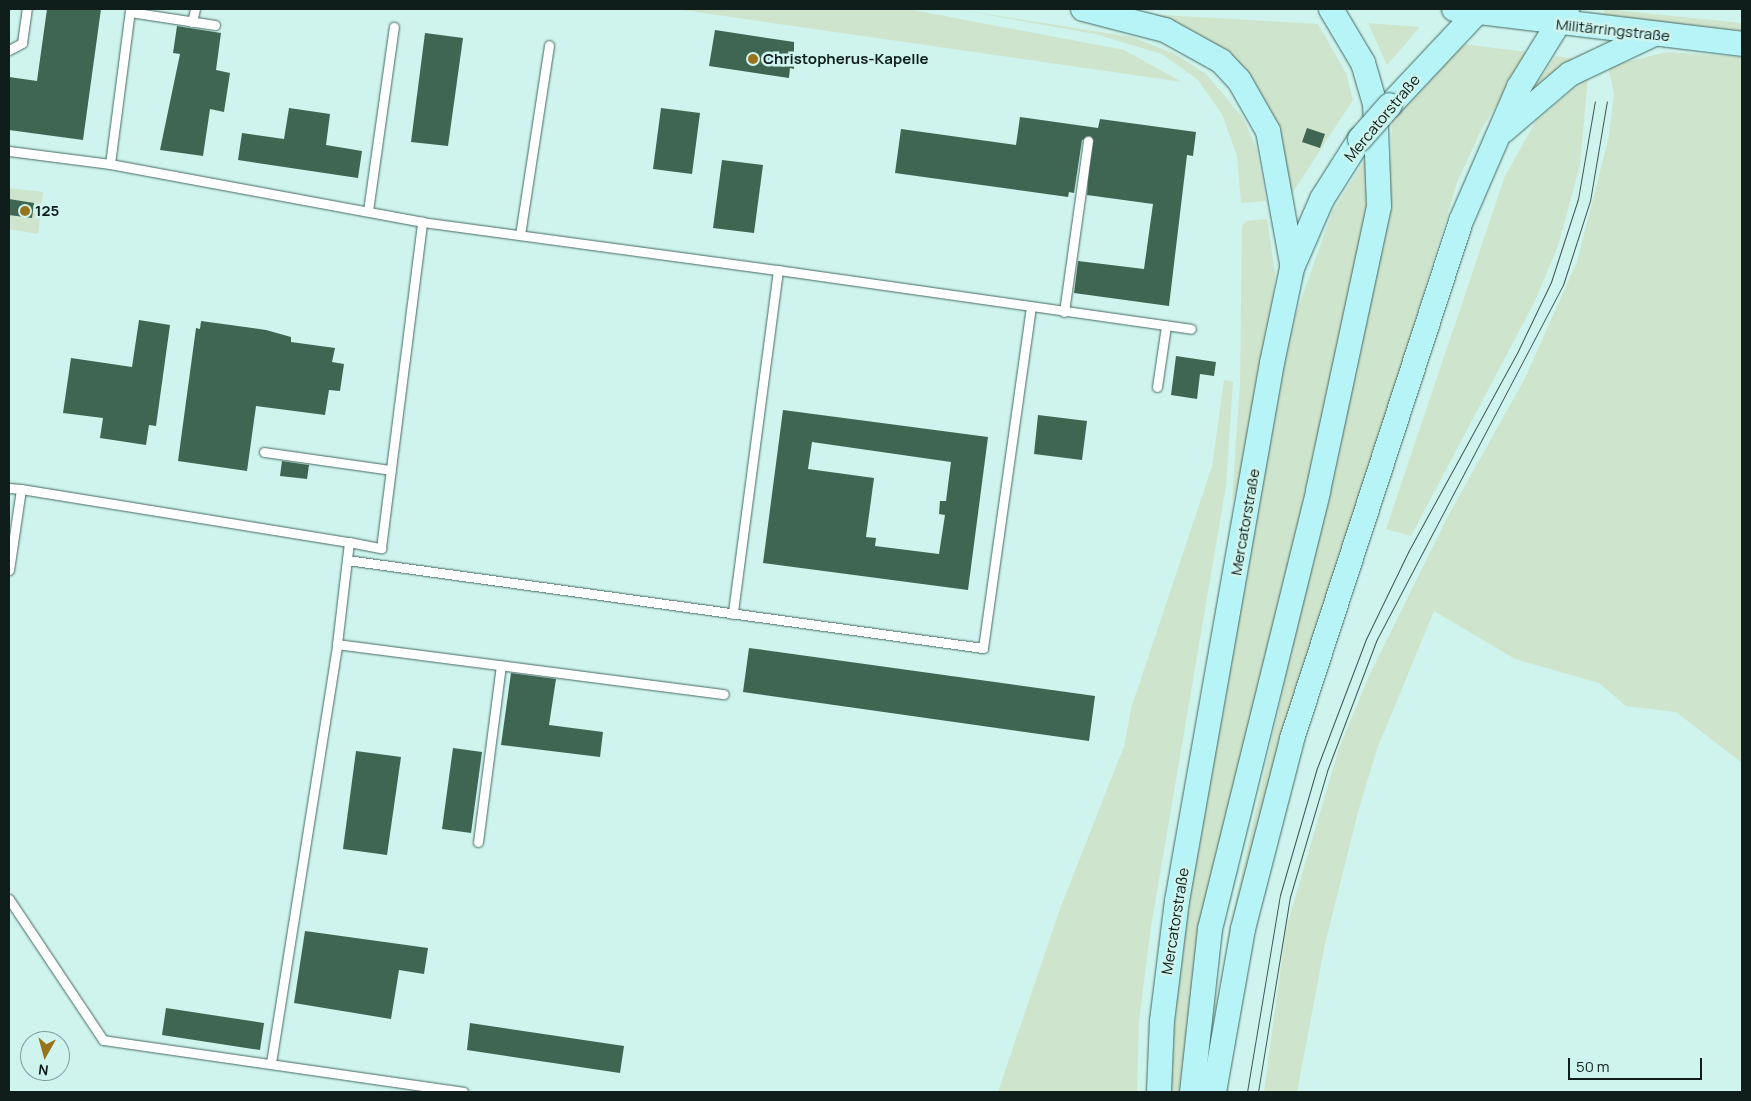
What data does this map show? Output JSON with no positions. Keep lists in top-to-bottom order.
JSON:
{
  "streets": {
    "main road": ["Militärringstraße", "Mercatorstraße"]
  },
  "crossings": [
    ["Militärringstraße", "Mercatorstraße"]
  ],
  "places": ["Christopherus-Kapelle", "125"],
  "scale_bar": "50 m",
  "north": "bottom"
}
